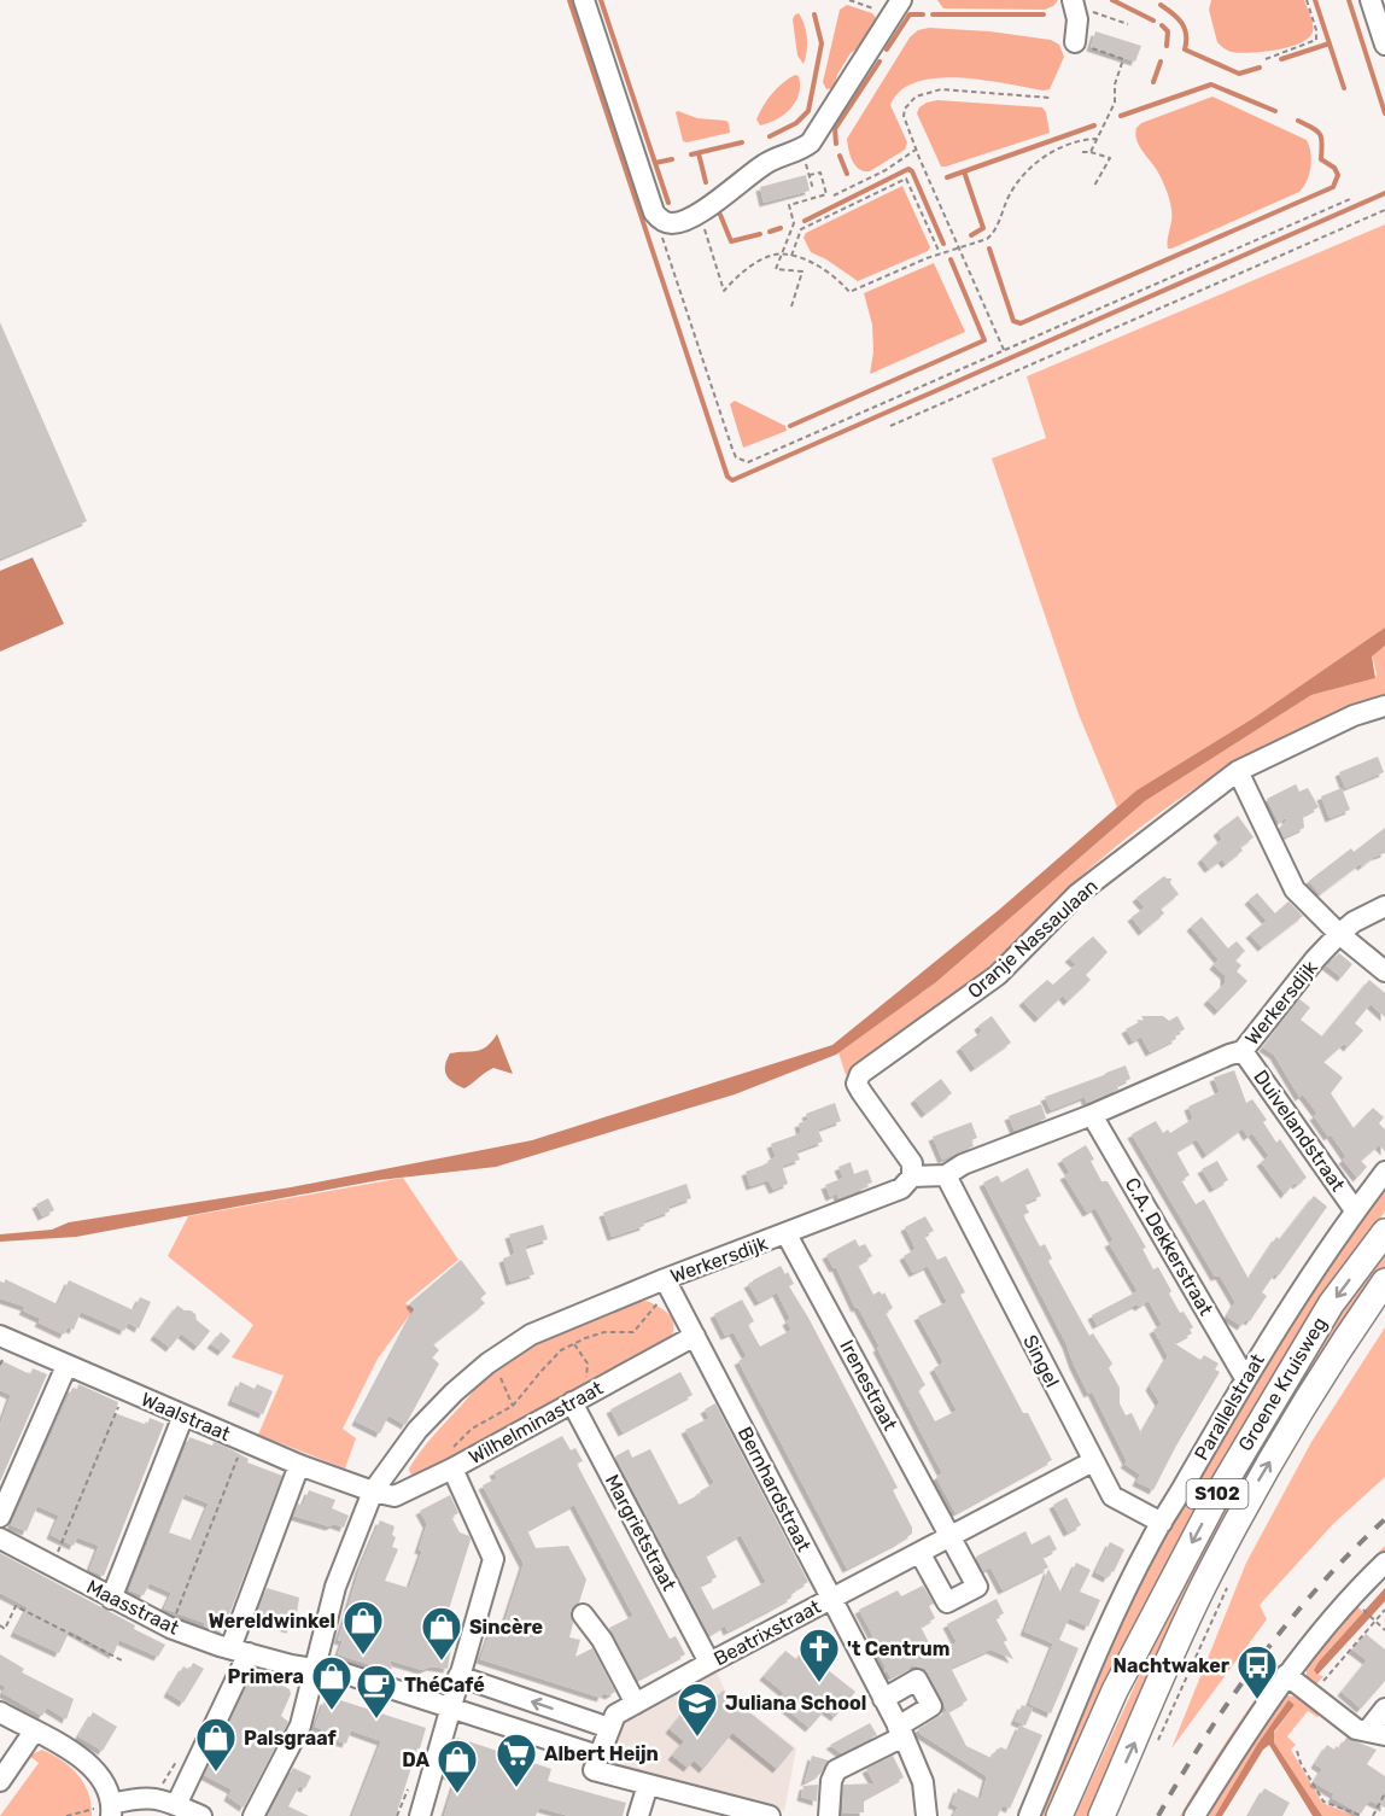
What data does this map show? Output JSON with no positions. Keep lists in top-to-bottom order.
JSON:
{
  "streets": {
    "main road": ["Groene Kruisweg", "S102"],
    "street": [
      "Oranje Nassaulaan",
      "Werkersdijk",
      "Duivelandstraat",
      "C.A. Dekkerstraat",
      "Singel",
      "Irenestraat",
      "Parallelstraat",
      "Waalstraat",
      "Wilhelminastraat",
      "Bernhardstraat",
      "Margrietstraat",
      "Maasstraat",
      "Beatrixstraat"
    ]
  },
  "crossings": [
    ["Oranje Nassaulaan", "Werkersdijk"],
    ["Werkersdijk", "Duivelandstraat"],
    ["Werkersdijk", "C.A. Dekkerstraat"],
    ["Werkersdijk", "Singel"],
    ["Werkersdijk", "Irenestraat"],
    ["Werkersdijk", "Waalstraat"],
    ["Werkersdijk", "Wilhelminastraat"],
    ["Werkersdijk", "Bernhardstraat"],
    ["Werkersdijk", "Maasstraat"],
    ["Duivelandstraat", "Parallelstraat"],
    ["C.A. Dekkerstraat", "Parallelstraat"],
    ["Singel", "Parallelstraat"],
    ["Singel", "Beatrixstraat"],
    ["Irenestraat", "Beatrixstraat"],
    ["Waalstraat", "Wilhelminastraat"],
    ["Wilhelminastraat", "Bernhardstraat"],
    ["Wilhelminastraat", "Margrietstraat"],
    ["Bernhardstraat", "Beatrixstraat"],
    ["Margrietstraat", "Beatrixstraat"]
  ],
  "places": {
    "shop": [
      "Wereldwinkel",
      "Sincère",
      "Primera",
      "Palsgraaf",
      "DA"
    ],
    "church": ["'t Centrum"],
    "bus stop": ["Nachtwaker"],
    "cafe": ["ThéCafé"],
    "school or university": ["Juliana School"],
    "supermarket": ["Albert Heijn"]
  }
}
